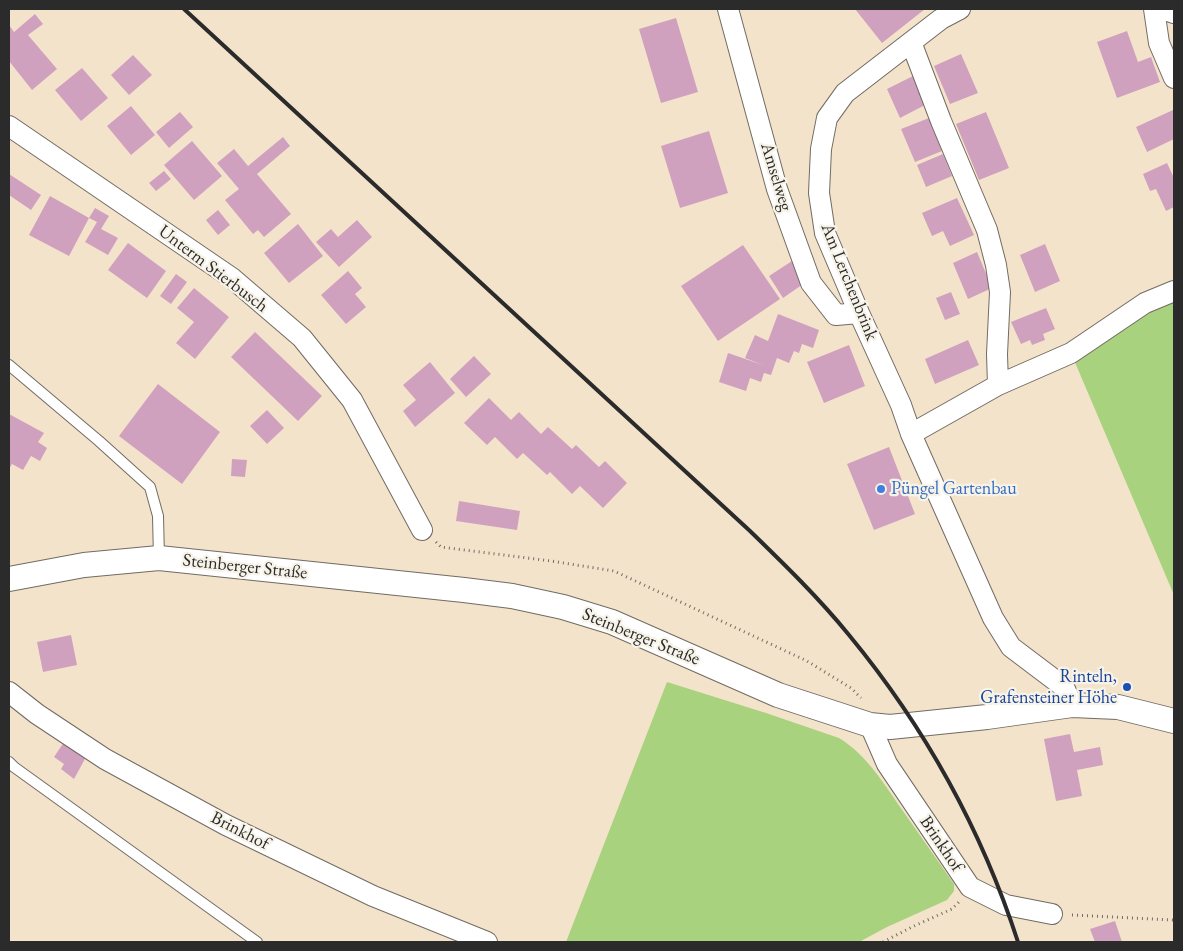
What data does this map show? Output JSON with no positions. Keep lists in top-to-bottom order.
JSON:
{
  "streets": {
    "street": [
      "Amselweg",
      "Unterm Stierbusch",
      "Am Lerchenbrink",
      "Steinberger Straße",
      "Brinkhof"
    ]
  },
  "crossings": [
    ["Amselweg", "Am Lerchenbrink"],
    ["Am Lerchenbrink", "Steinberger Straße"],
    ["Steinberger Straße", "Brinkhof"]
  ],
  "places": ["Püngel Gartenbau", "Rinteln, Grafensteiner Höhe"]
}
